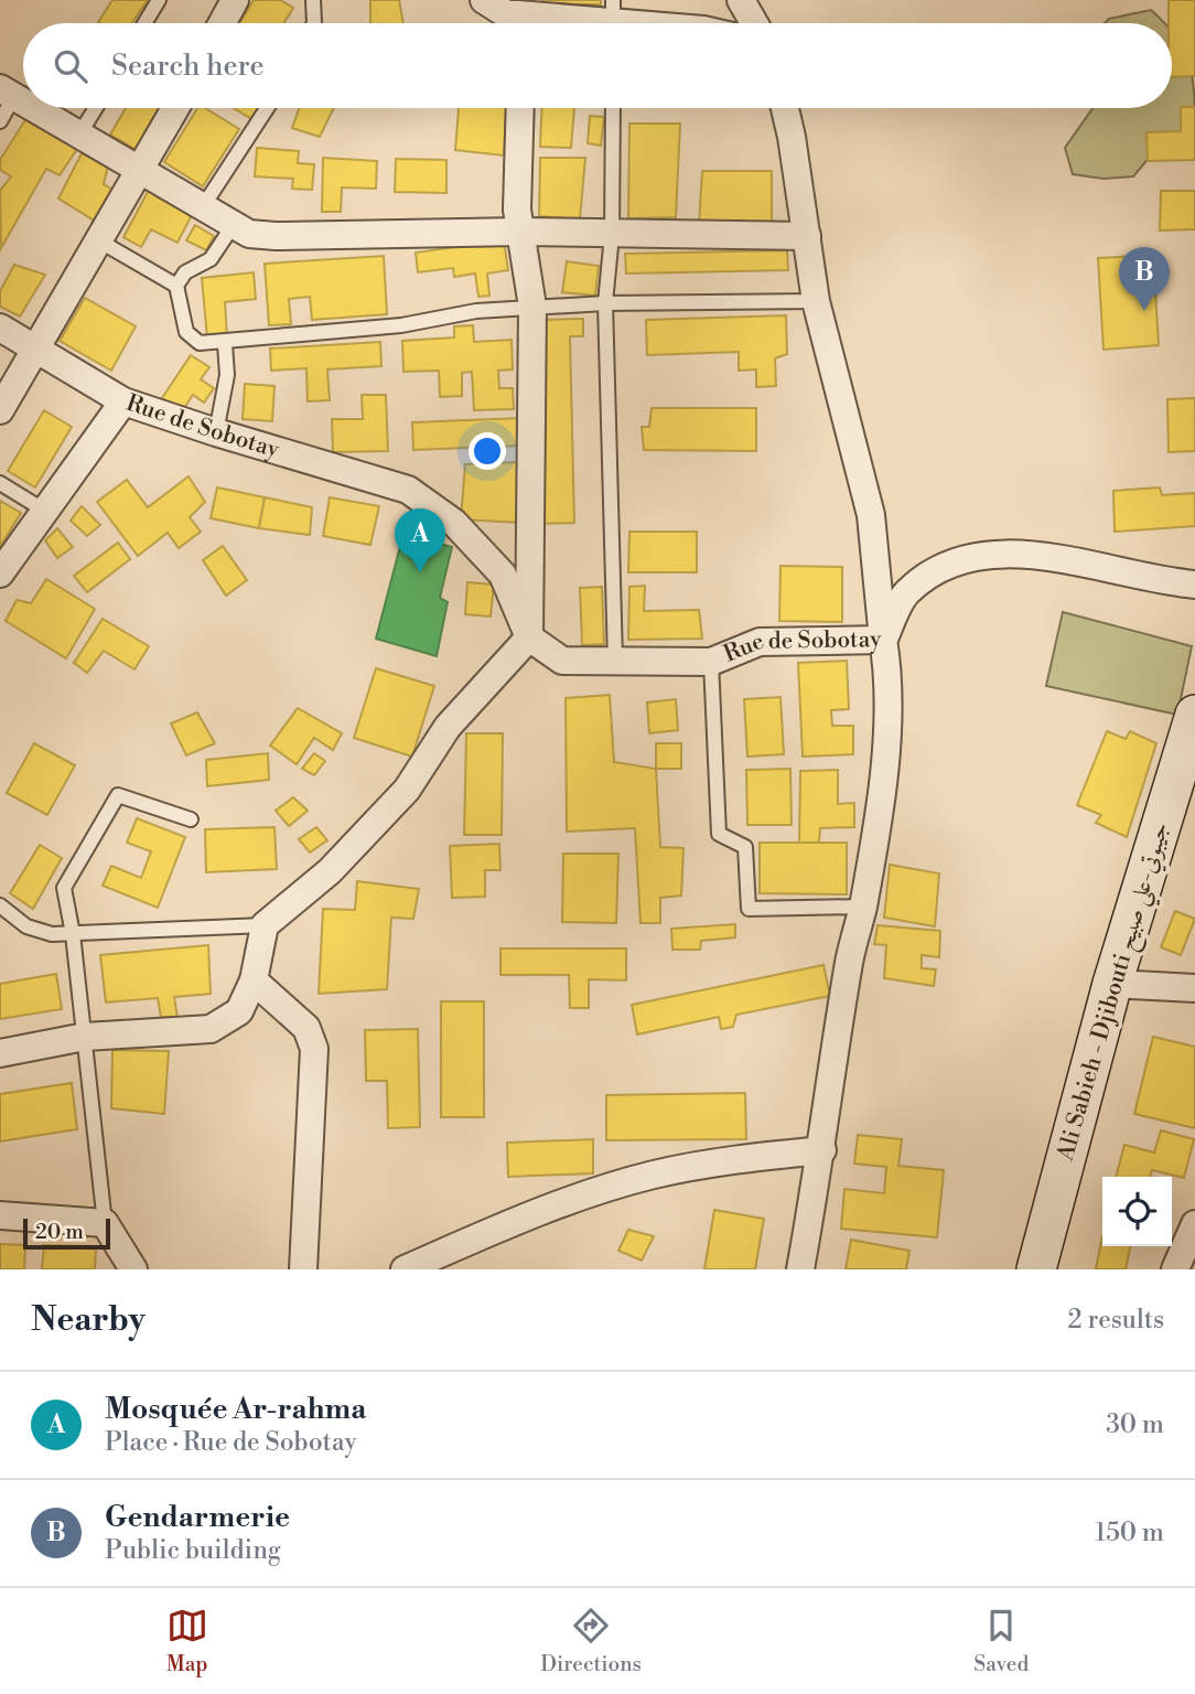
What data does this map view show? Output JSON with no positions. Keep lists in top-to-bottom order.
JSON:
{
  "streets": {
    "main road": ["Ali Sabieh - Djibouti جيبوتي-علي صبيح"],
    "street": ["Rue de Sobotay"]
  },
  "scale_bar": "20 m",
  "page": {
    "search": "Search here",
    "pins": ["B", "A"],
    "scale": "20 m",
    "heading": ["Nearby", "2 results"],
    "list": [
      {
        "mark": "A",
        "name": "Mosquée Ar-rahma",
        "note": "Place · Rue de Sobotay",
        "value": "30 m"
      },
      {
        "mark": "B",
        "name": "Gendarmerie",
        "note": "Public building",
        "value": "150 m"
      }
    ],
    "nav": ["Map", "Directions", "Saved"]
  }
}
